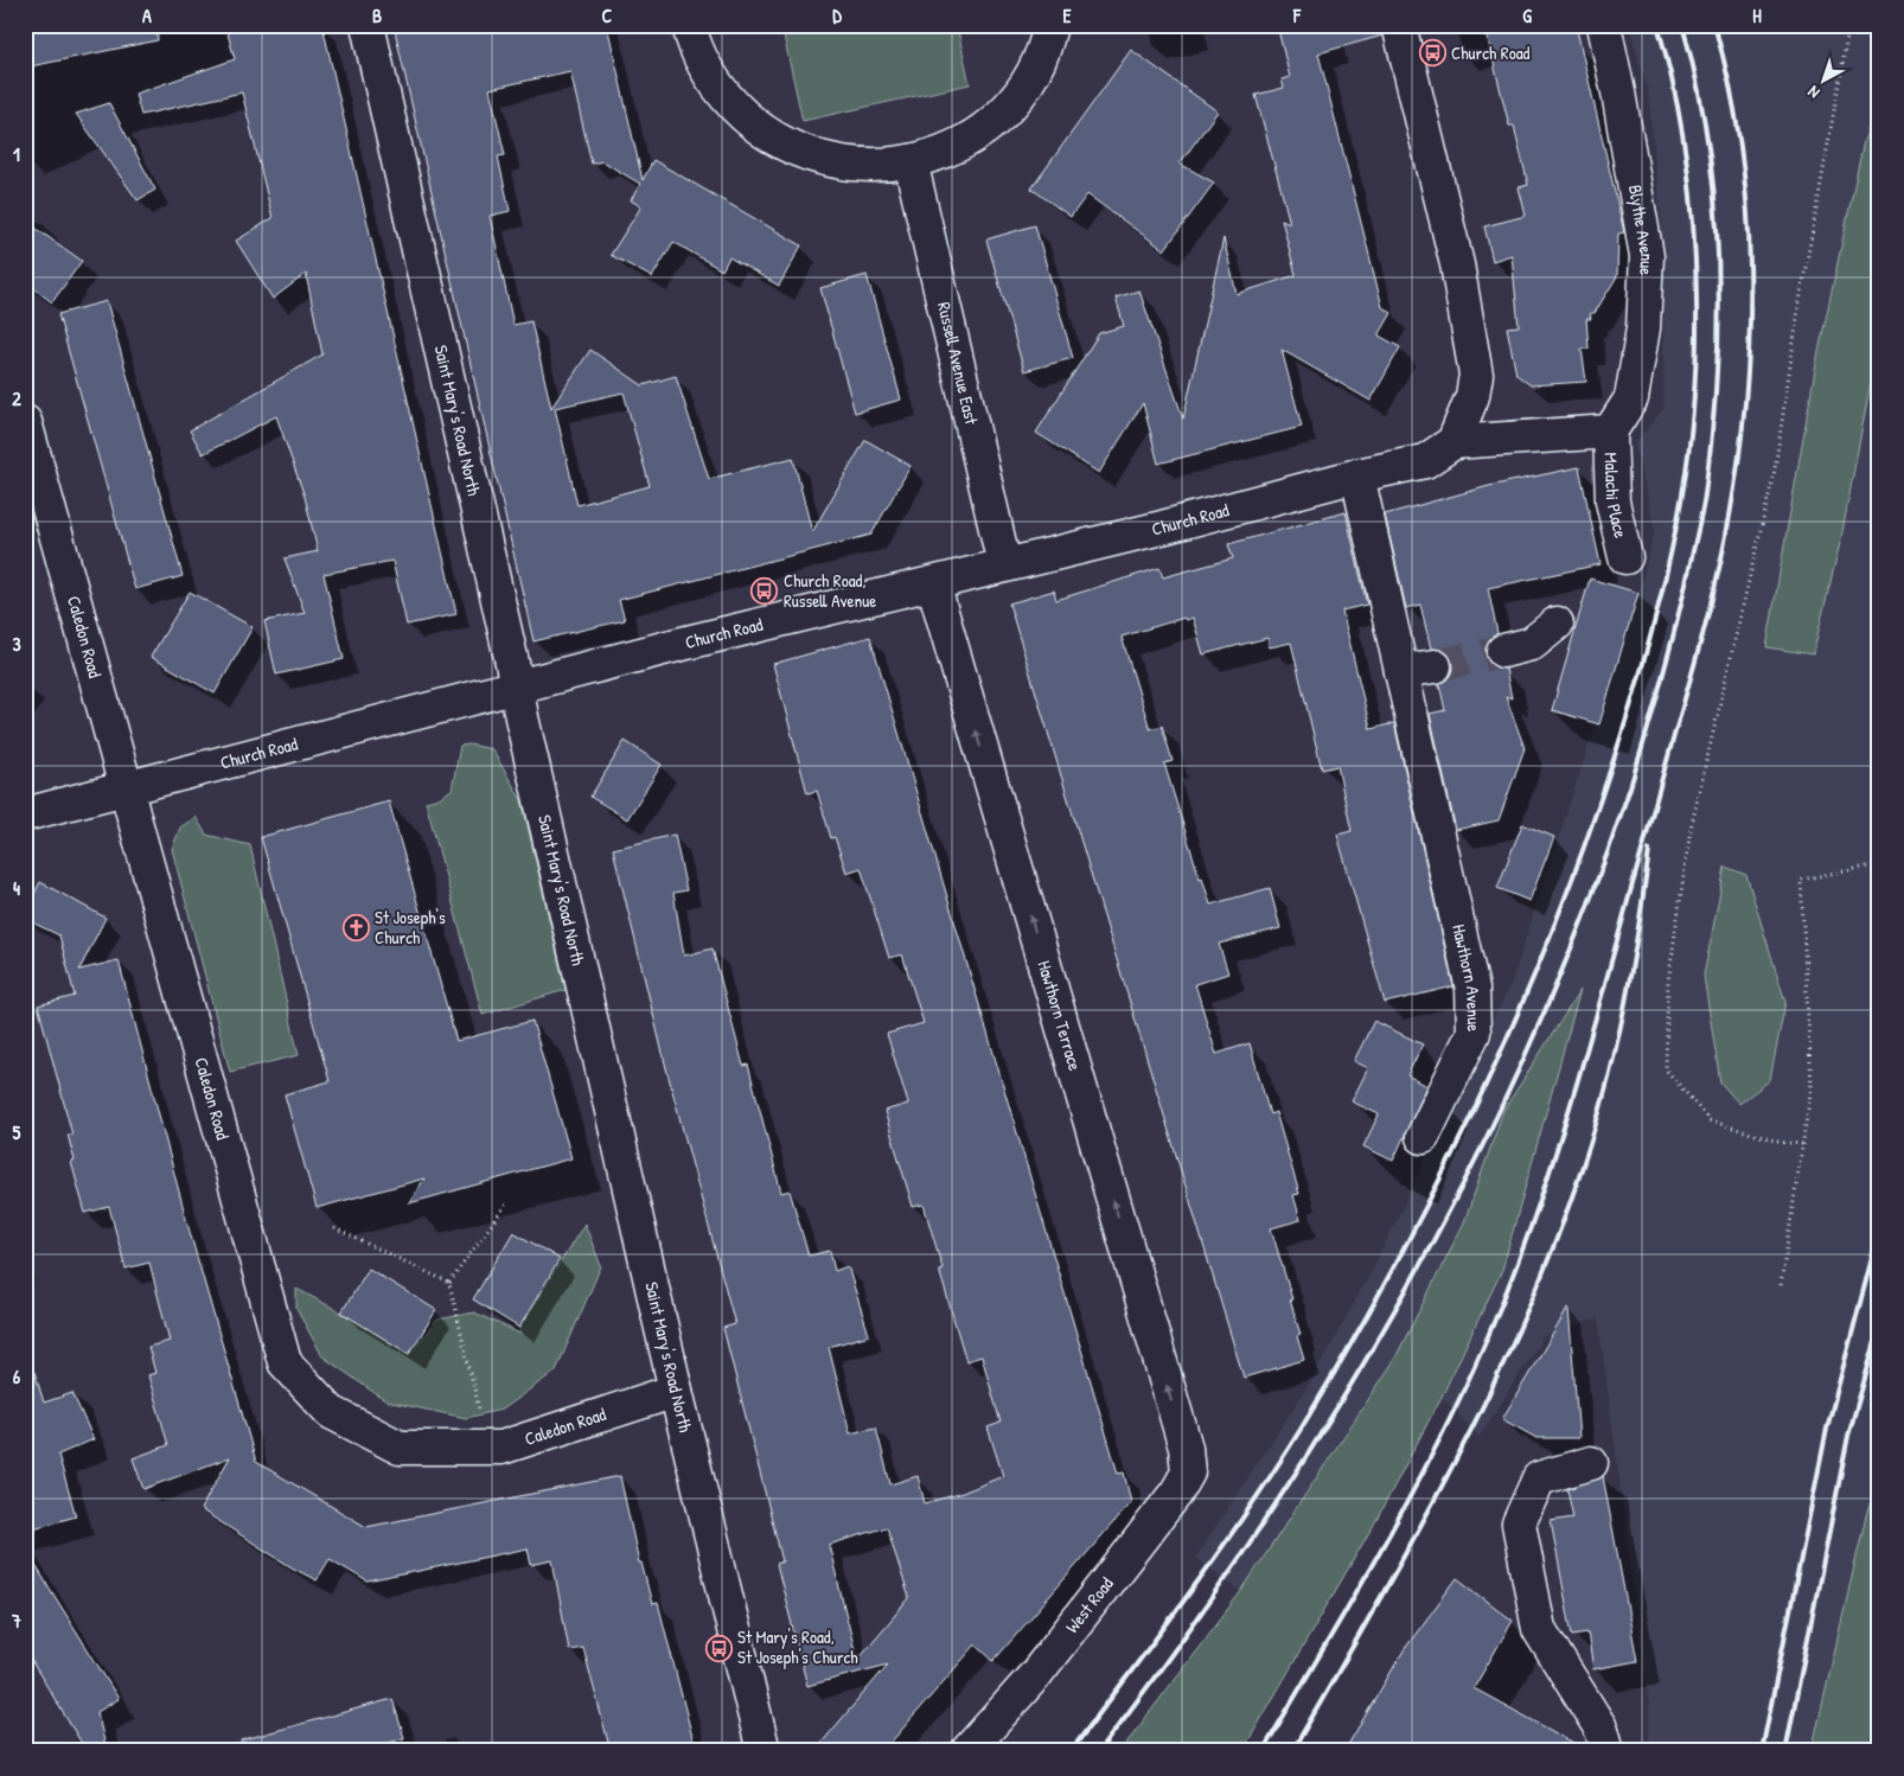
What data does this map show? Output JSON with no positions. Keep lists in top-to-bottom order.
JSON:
{
  "streets": {
    "street": [
      "Blythe Avenue",
      "Russell Avenue East",
      "Saint Mary's Road North",
      "Malachi Place",
      "Church Road",
      "Caledon Road",
      "Hawthorn Avenue",
      "Hawthorn Terrace",
      "West Road"
    ]
  },
  "crossings": [
    ["Blythe Avenue", "Malachi Place"],
    ["Blythe Avenue", "Church Road"],
    ["Russell Avenue East", "Church Road"],
    ["Saint Mary's Road North", "Church Road"],
    ["Saint Mary's Road North", "Caledon Road"],
    ["Malachi Place", "Church Road"],
    ["Church Road", "Caledon Road"],
    ["Church Road", "Hawthorn Avenue"],
    ["Church Road", "Hawthorn Terrace"],
    ["Hawthorn Terrace", "West Road"]
  ],
  "one_way": ["Hawthorn Terrace"],
  "places": {
    "bus stop": ["Church Road", "Church Road, Russell Avenue", "St Mary's Road, St Joseph's Church"],
    "church": ["St Joseph's Church"]
  },
  "north": "bottom left",
  "grid": {
    "columns": [
      "A",
      "B",
      "C",
      "D",
      "E",
      "F",
      "G",
      "H"
    ],
    "rows": [
      "1",
      "2",
      "3",
      "4",
      "5",
      "6",
      "7"
    ]
  }
}
